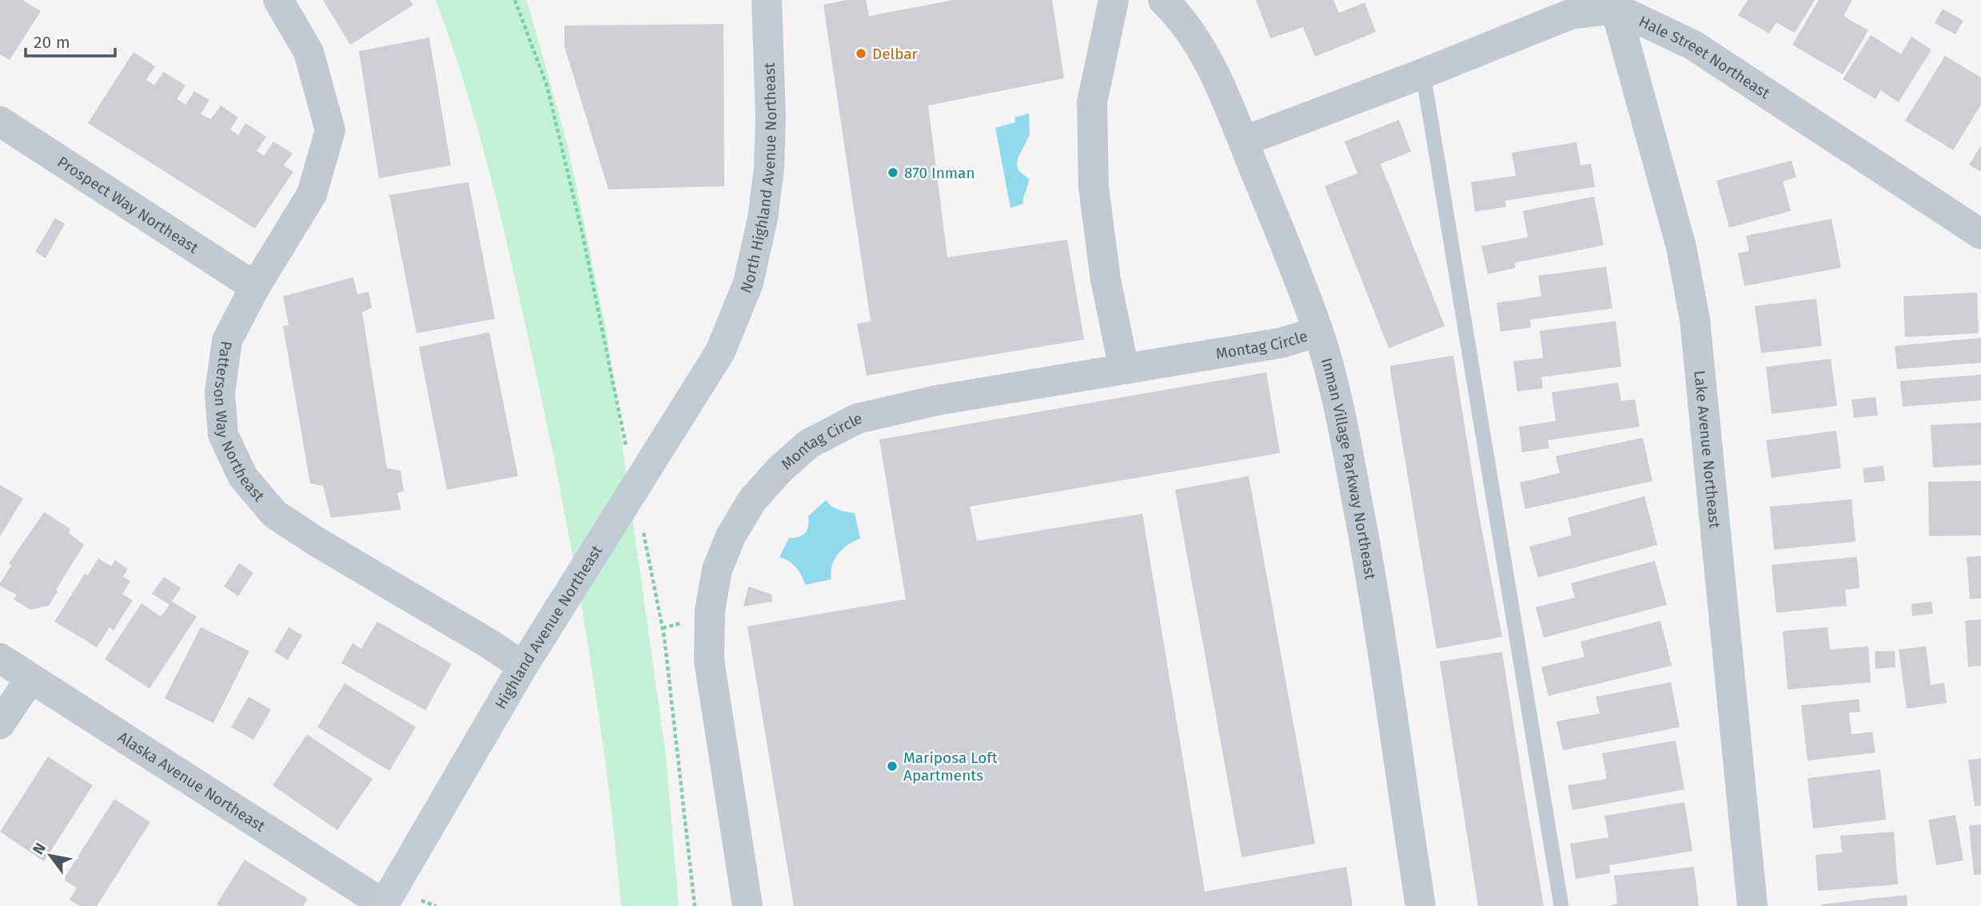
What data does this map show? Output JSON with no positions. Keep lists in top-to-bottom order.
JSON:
{
  "streets": {
    "main road": ["North Highland Avenue Northeast", "Highland Avenue Northeast"],
    "street": [
      "Hale Street Northeast",
      "Prospect Way Northeast",
      "Montag Circle",
      "Patterson Way Northeast",
      "Lake Avenue Northeast",
      "Inman Village Parkway Northeast",
      "Alaska Avenue Northeast"
    ]
  },
  "crossings": [
    ["Hale Street Northeast", "Lake Avenue Northeast"],
    ["North Highland Avenue Northeast", "Highland Avenue Northeast"],
    ["Prospect Way Northeast", "Patterson Way Northeast"],
    ["Montag Circle", "Inman Village Parkway Northeast"],
    ["Patterson Way Northeast", "Highland Avenue Northeast"],
    ["Highland Avenue Northeast", "Alaska Avenue Northeast"]
  ],
  "places": ["Delbar", "870 Inman", "Mariposa Loft Apartments"],
  "scale_bar": "20 m",
  "north": "top left"
}
